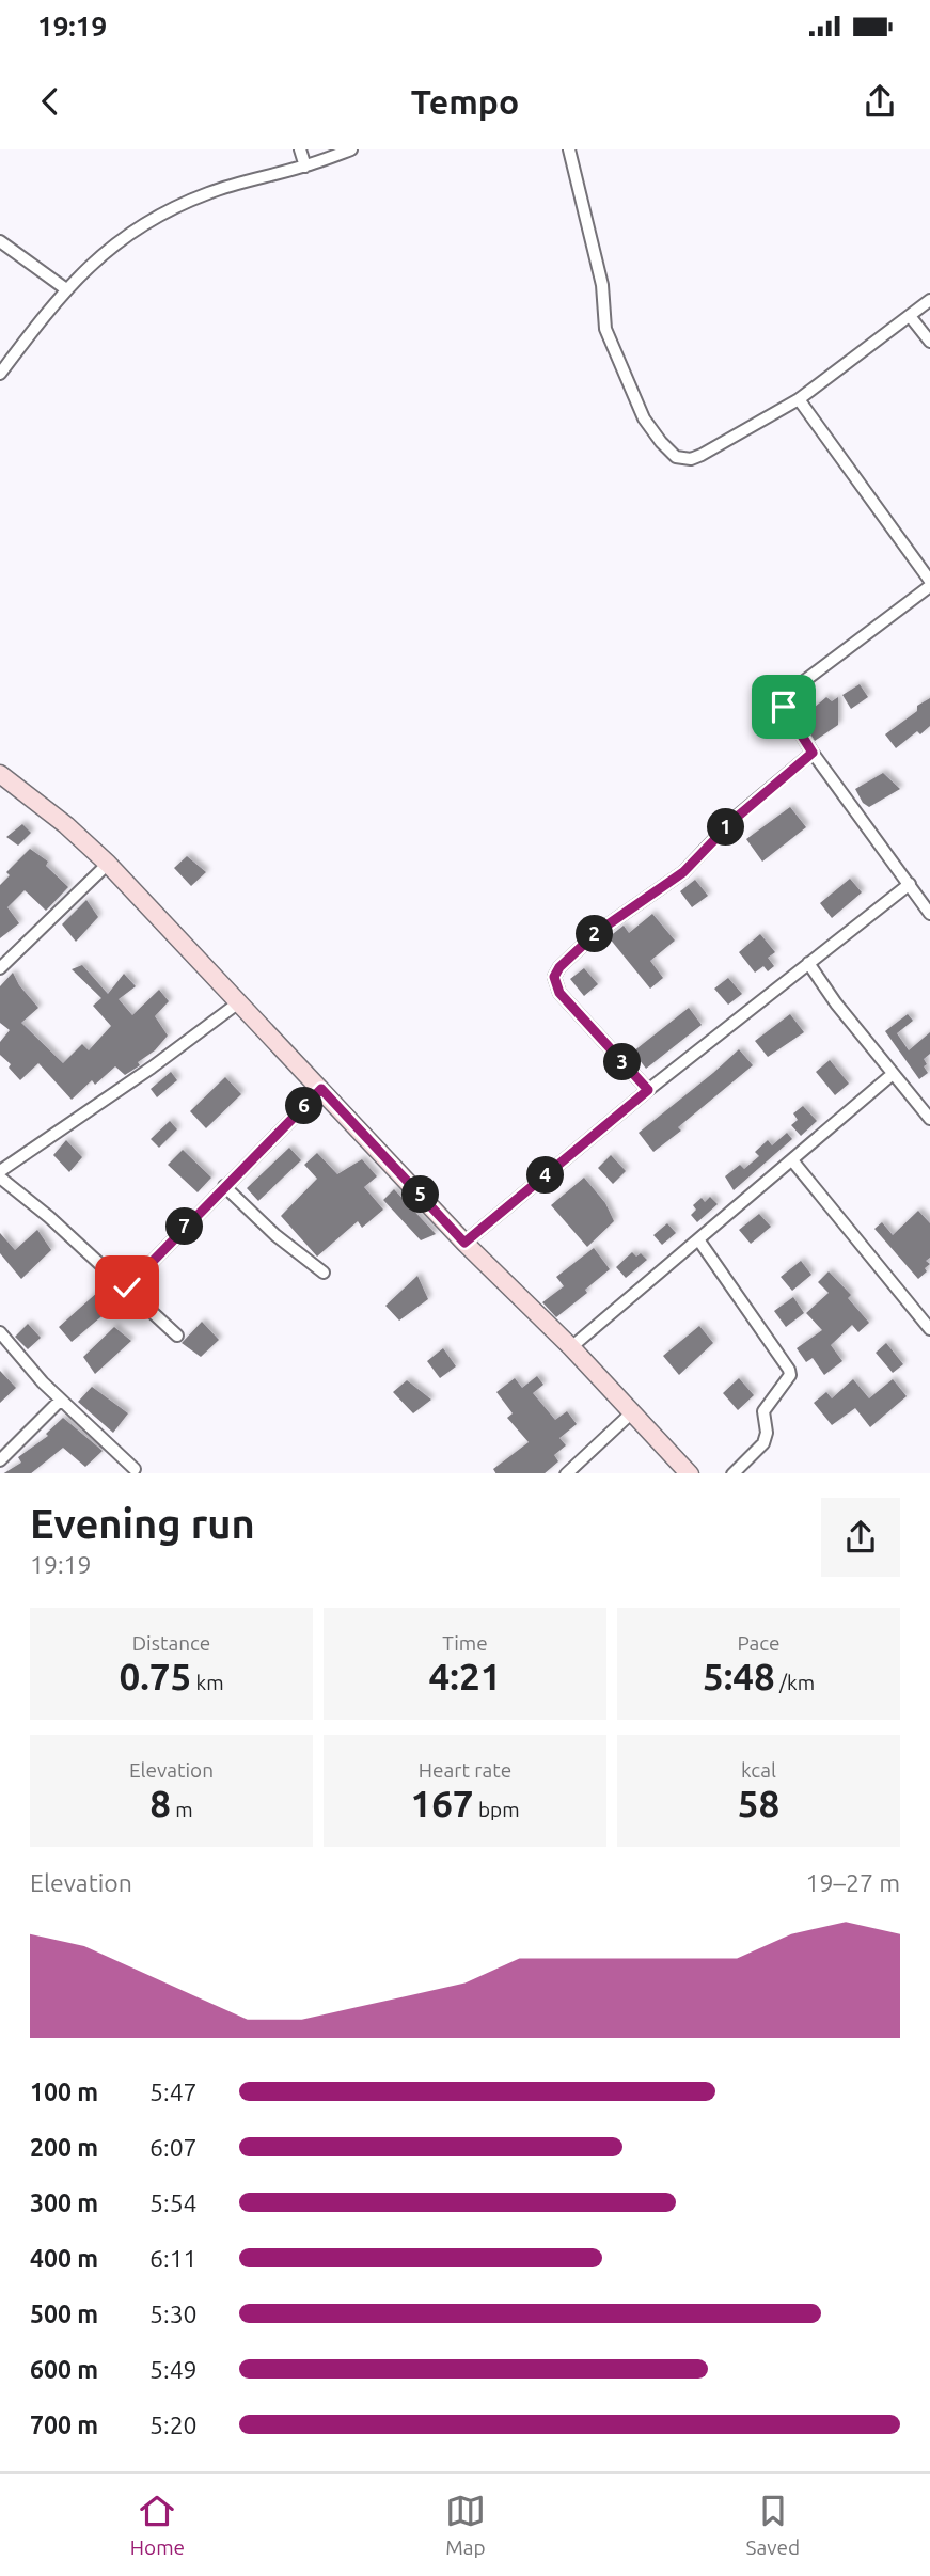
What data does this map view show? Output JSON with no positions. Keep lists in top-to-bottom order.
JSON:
{
  "page": {
    "status": "19:19",
    "header": "Tempo",
    "pins": [
      "1",
      "2",
      "3",
      "6",
      "4",
      "5",
      "7"
    ],
    "heading": ["Evening run", "19:19"],
    "stats": [
      ["Distance", "0.75 km"],
      ["Time", "4:21"],
      ["Pace", "5:48 /km"],
      ["Elevation", "8 m"],
      ["Heart rate", "167 bpm"],
      ["kcal", "58"]
    ],
    "chart": ["Elevation", "19–27 m"],
    "list": [
      {
        "name": "100 m",
        "note": "5:47"
      },
      {
        "name": "200 m",
        "note": "6:07"
      },
      {
        "name": "300 m",
        "note": "5:54"
      },
      {
        "name": "400 m",
        "note": "6:11"
      },
      {
        "name": "500 m",
        "note": "5:30"
      },
      {
        "name": "600 m",
        "note": "5:49"
      },
      {
        "name": "700 m",
        "note": "5:20"
      }
    ],
    "tabs": ["Home", "Map", "Saved"]
  }
}
